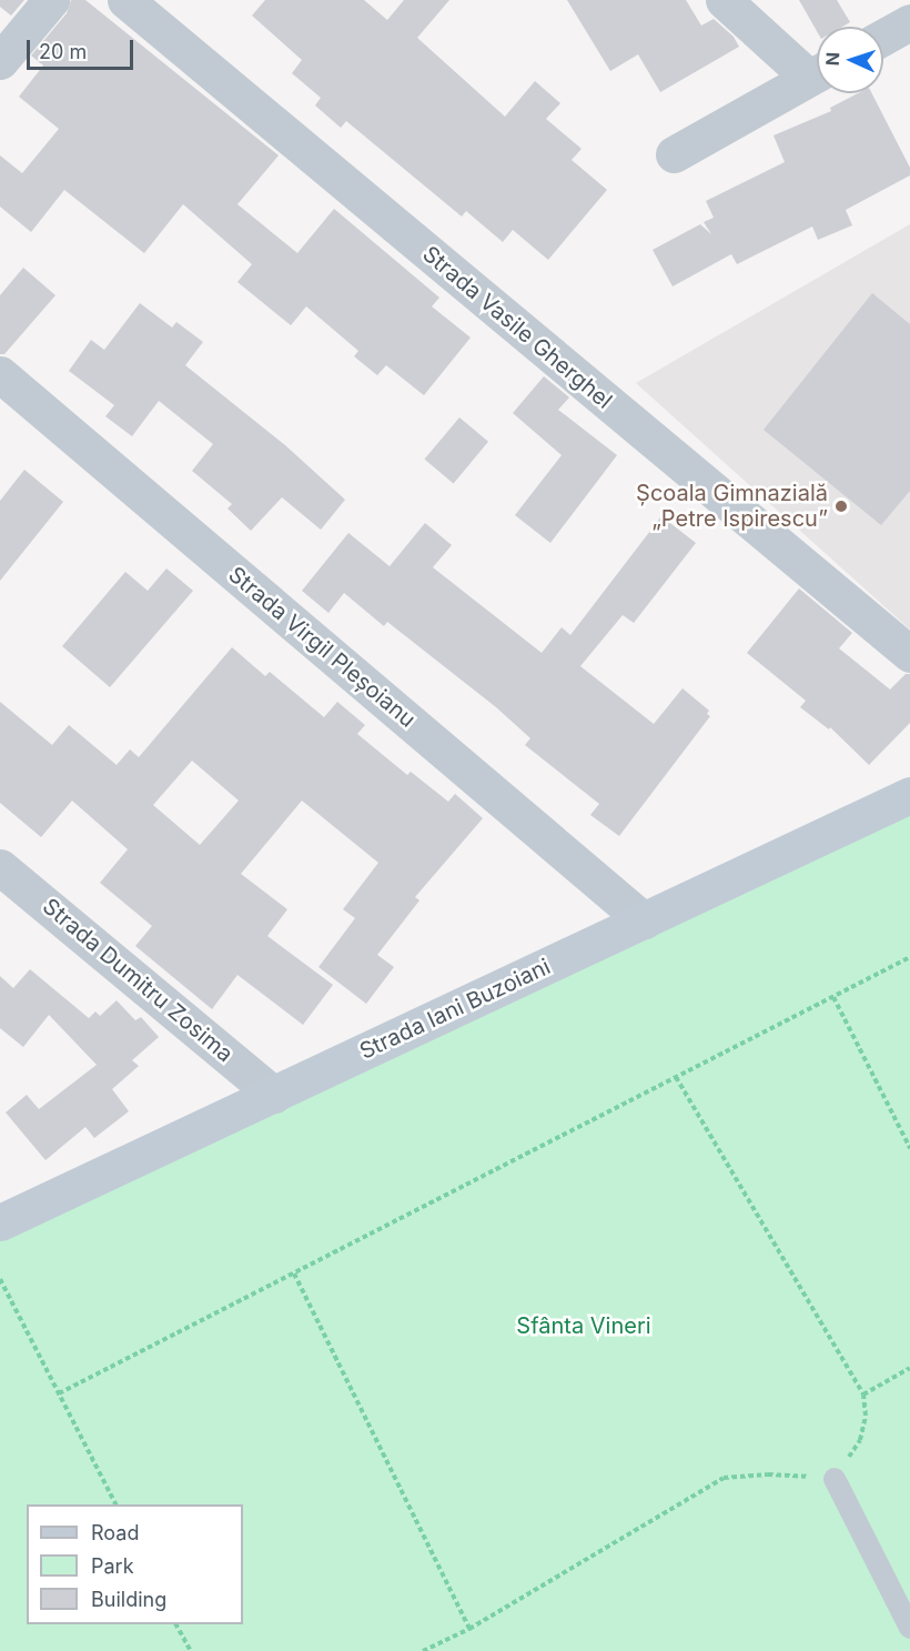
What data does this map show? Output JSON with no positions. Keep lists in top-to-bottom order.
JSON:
{
  "streets": {
    "street": [
      "Strada Vasile Gherghel",
      "Strada Virgil Pleșoianu",
      "Strada Dumitru Zosima",
      "Strada Iani Buzoiani"
    ]
  },
  "crossings": [
    ["Strada Virgil Pleșoianu", "Strada Iani Buzoiani"],
    ["Strada Dumitru Zosima", "Strada Iani Buzoiani"]
  ],
  "parks": ["Sfânta Vineri"],
  "places": ["Școala Gimnazială „Petre Ispirescu”"],
  "legend": ["Road", "Park", "Building"],
  "scale_bar": "20 m",
  "north": "left"
}
